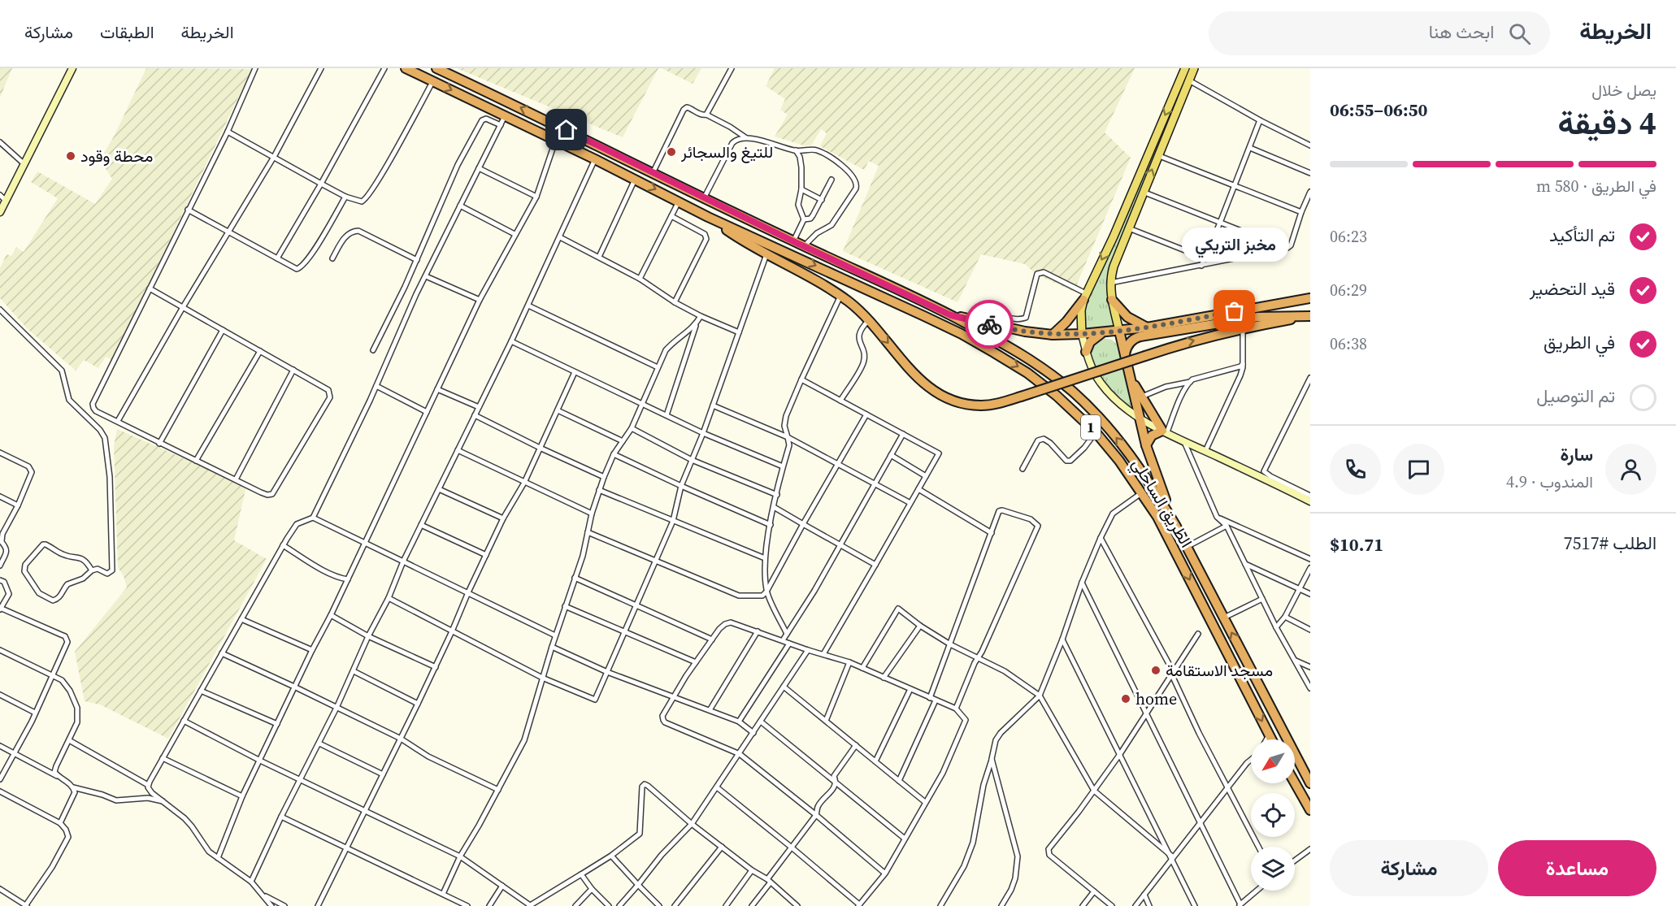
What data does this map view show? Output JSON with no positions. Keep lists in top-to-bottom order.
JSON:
{
  "streets": {
    "highway": ["1", "الطريق الساحلي"]
  },
  "places": [
    "للتيغ والسجائر",
    "محطة وقود",
    "مخبز التريكي",
    "مسجد الاستقامة",
    "home"
  ],
  "north": "bottom left",
  "page": {
    "header": "الخريطة",
    "search": "ابحث هنا",
    "nav": ["الخريطة", "الطبقات", "مشاركة"],
    "heading": ["4 دقيقة", "يصل خلال", "06:50–06:55"],
    "panel": [
      "سارة",
      "المندوب · 4.9",
      "الطلب #7517",
      "$10.71"
    ],
    "bar": "في الطريق · 580 m",
    "list": [
      ["تم التأكيد", "06:23"],
      ["قيد التحضير", "06:29"],
      ["في الطريق", "06:38"],
      "تم التوصيل"
    ],
    "bubble": "مخبز التريكي",
    "buttons": ["مساعدة", "مشاركة"]
  }
}
